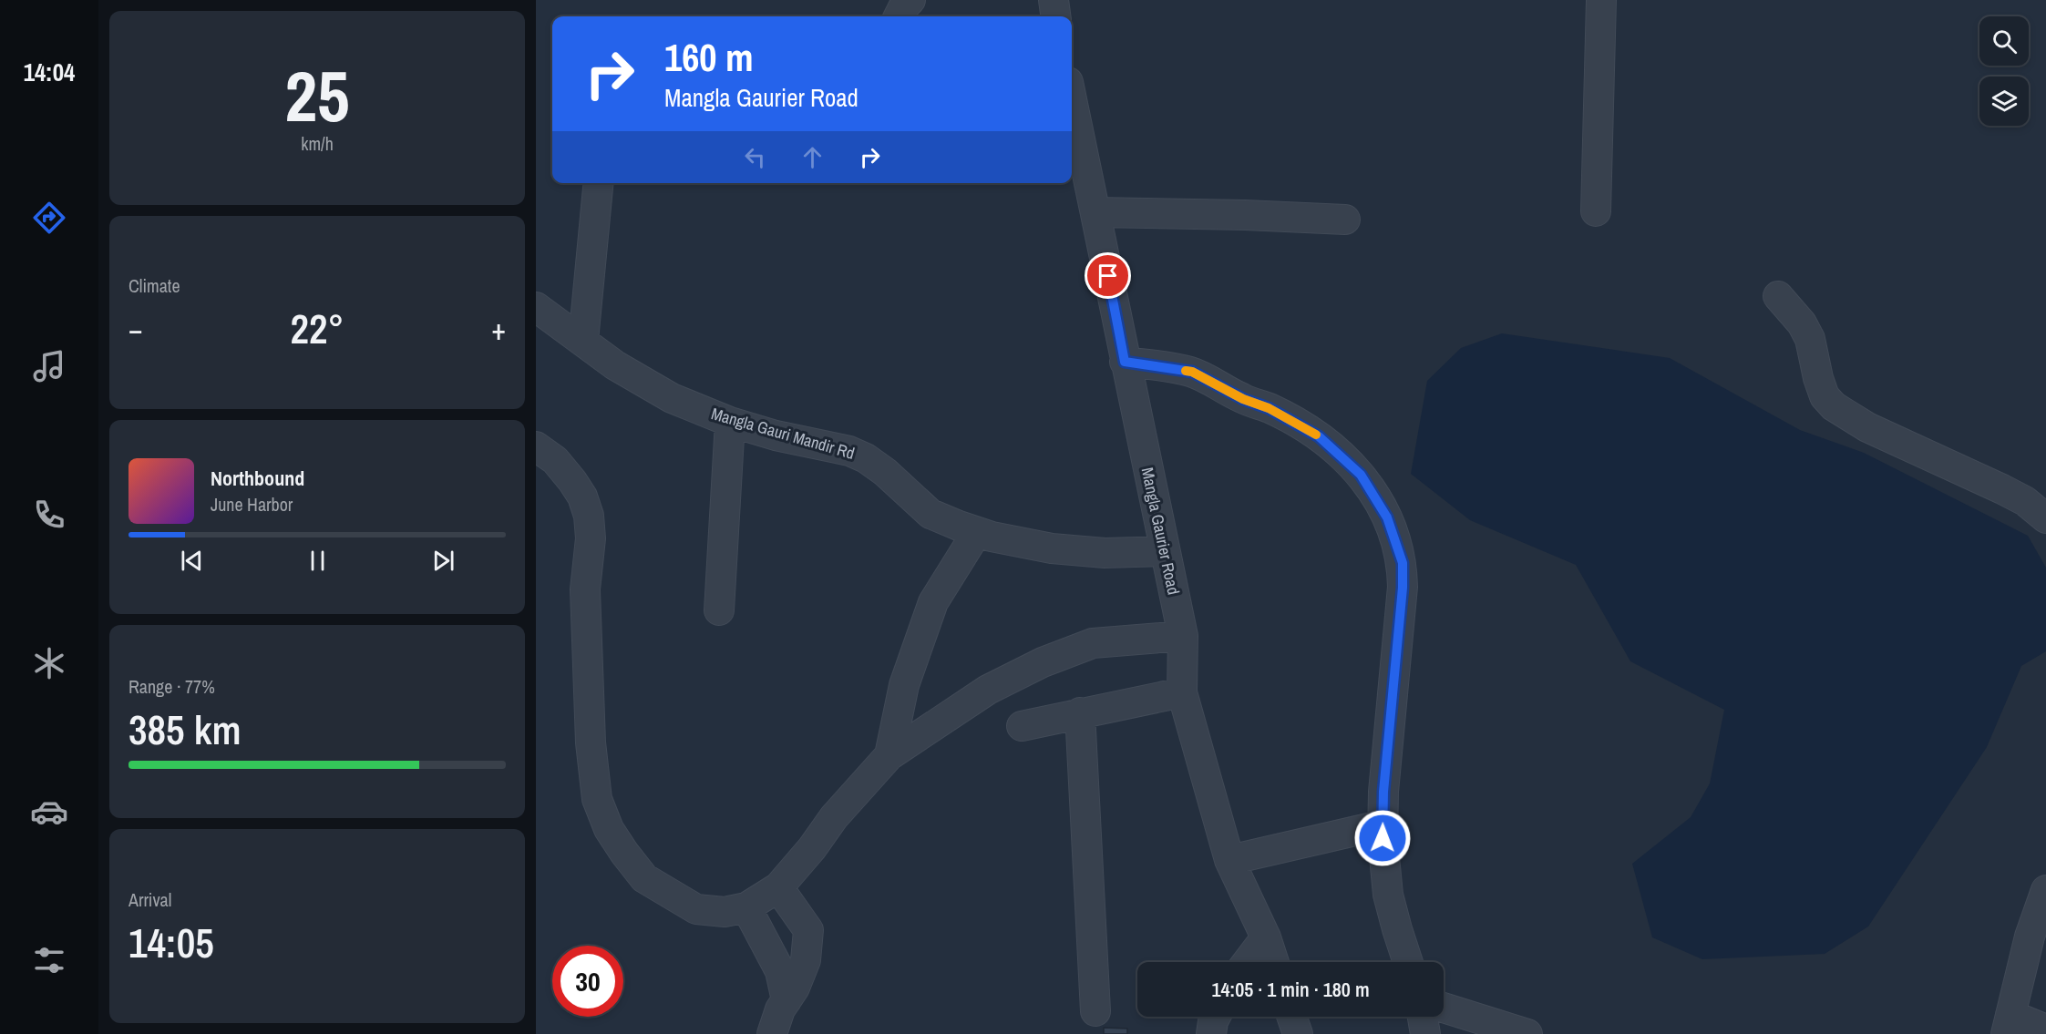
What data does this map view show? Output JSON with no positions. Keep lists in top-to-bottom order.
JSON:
{
  "streets": {
    "street": ["Mangla Gauri Mandir Rd", "Mangla Gaurier Road"]
  },
  "crossings": [
    ["Mangla Gauri Mandir Rd", "Mangla Gaurier Road"]
  ],
  "page": {
    "tabs": "14:04",
    "tile": [
      ["25", "km/h"],
      "Climate",
      ["Range · 77%", "385 km"],
      ["Arrival", "14:05"]
    ],
    "turn": ["160 m", "Mangla Gaurier Road"],
    "heat": ["−", "22°", "+"],
    "song": ["Northbound", "June Harbor"],
    "limit": "30",
    "trip": "14:05 · 1 min · 180 m"
  }
}
